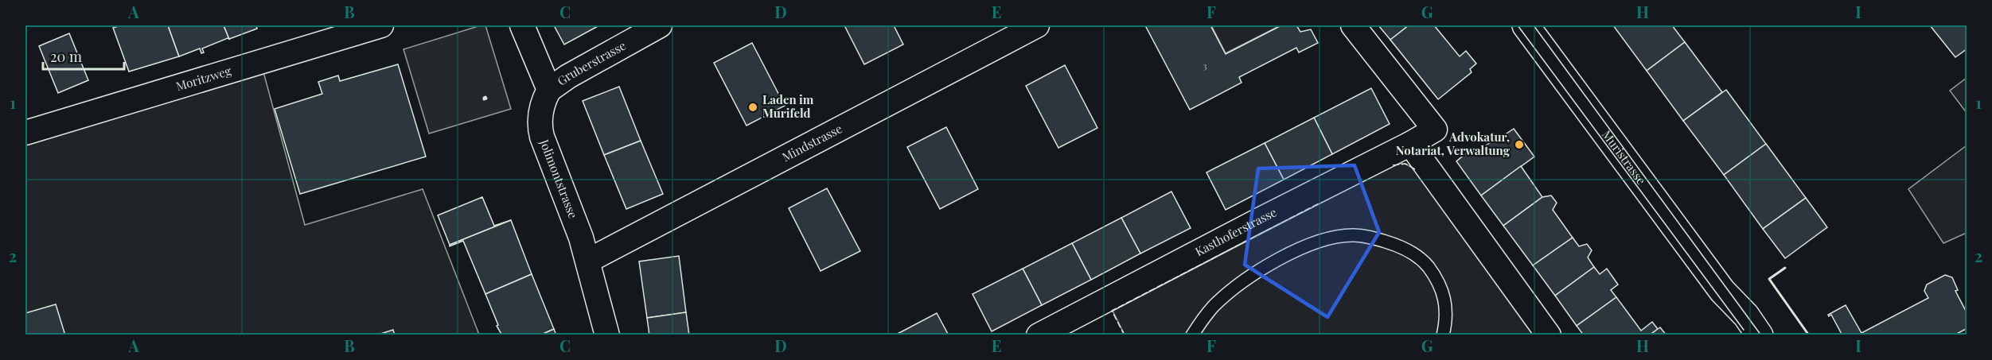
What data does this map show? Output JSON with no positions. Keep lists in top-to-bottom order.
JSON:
{
  "streets": {
    "main road": ["Muristrasse"],
    "street": [
      "Gruberstrasse",
      "Moritzweg",
      "Mindstrasse",
      "Jolimontstrasse",
      "Kasthoferstrasse"
    ]
  },
  "crossings": [
    ["Gruberstrasse", "Jolimontstrasse"],
    ["Mindstrasse", "Jolimontstrasse"]
  ],
  "places": ["Laden im Murifeld", "Advokatur, Notariat, Verwaltung"],
  "house_numbers": ["3"],
  "scale_bar": "20 m",
  "grid": {
    "columns": [
      "A",
      "B",
      "C",
      "D",
      "E",
      "F",
      "G",
      "H",
      "I"
    ],
    "rows": ["1", "2"]
  }
}
